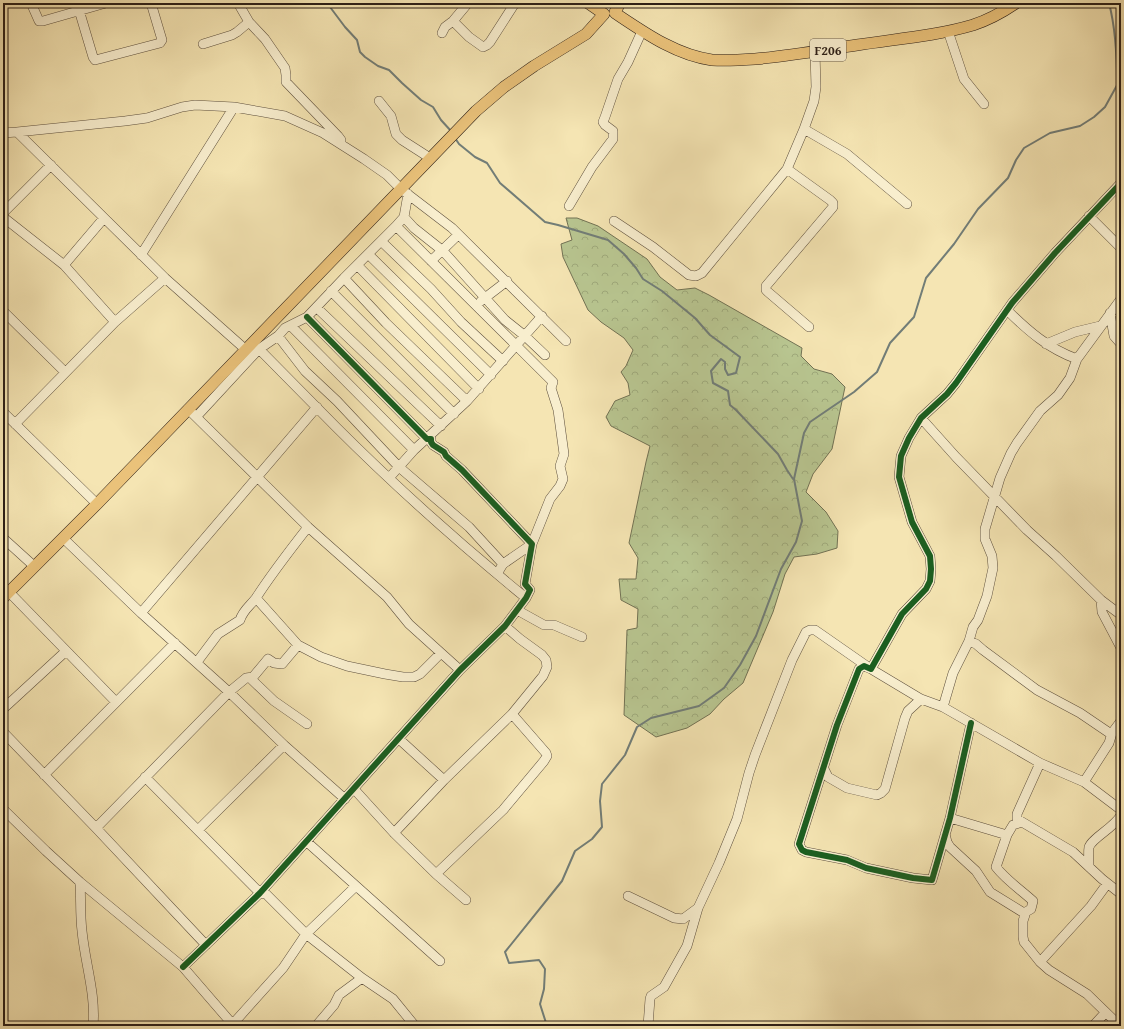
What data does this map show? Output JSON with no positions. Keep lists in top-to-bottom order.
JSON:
{
  "streets": {
    "main road": ["F206"]
  }
}
